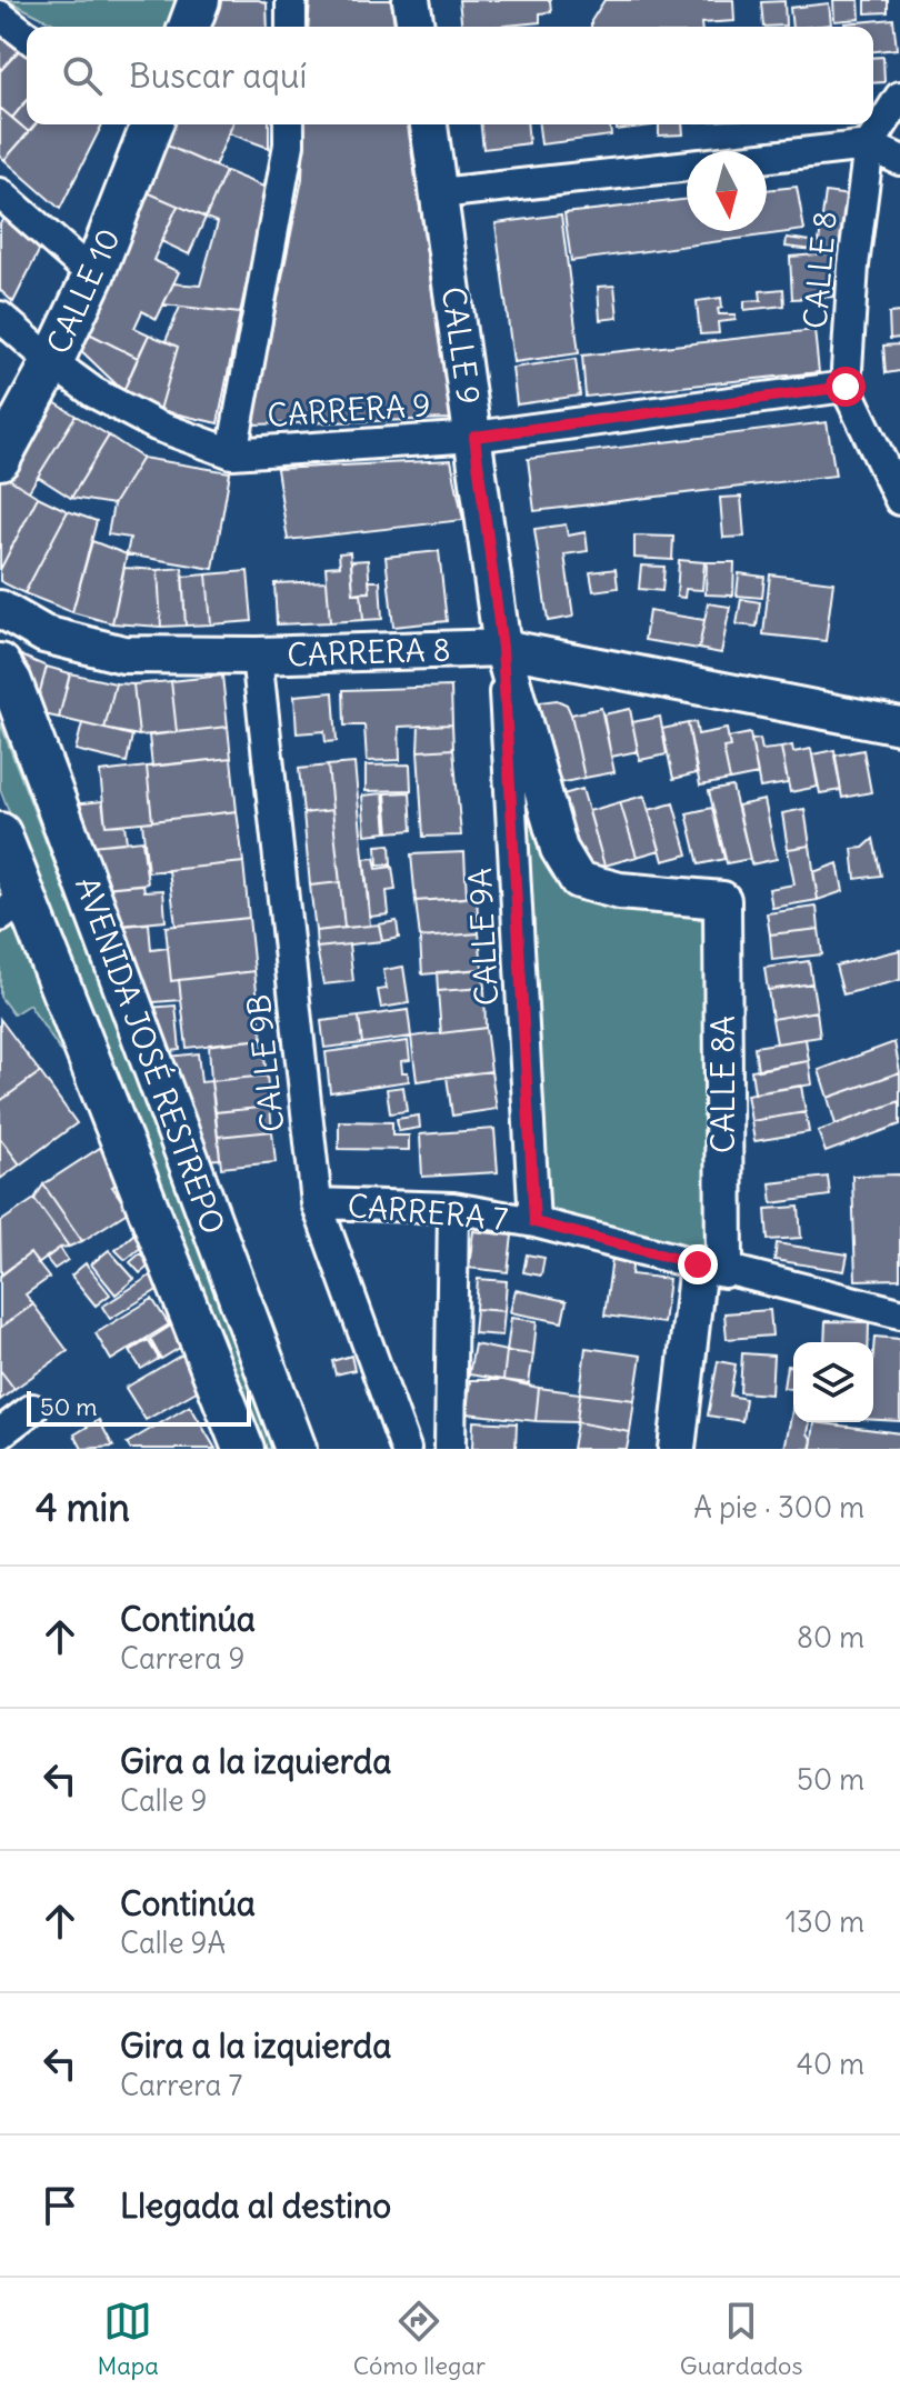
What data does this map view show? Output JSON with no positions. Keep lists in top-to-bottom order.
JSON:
{
  "streets": {
    "main road": ["CALLE 10", "AVENIDA JOSÉ RESTREPO"],
    "street": [
      "CALLE 8",
      "CALLE 9",
      "CARRERA 9",
      "CARRERA 8",
      "CALLE 9A",
      "CALLE 9B",
      "CALLE 8A",
      "CARRERA 7"
    ]
  },
  "crossings": [
    ["CALLE 8", "CARRERA 9"],
    ["CALLE 10", "CARRERA 9"],
    ["CALLE 9", "CARRERA 9"],
    ["CALLE 9", "CARRERA 8"],
    ["CALLE 9", "CALLE 9A"],
    ["CALLE 9", "CALLE 8A"],
    ["CARRERA 8", "CALLE 9A"],
    ["CARRERA 8", "CALLE 9B"],
    ["CALLE 9A", "CARRERA 7"],
    ["CALLE 9B", "CARRERA 7"],
    ["CALLE 8A", "CARRERA 7"]
  ],
  "scale_bar": "50 m",
  "north": "bottom",
  "page": {
    "search": "Buscar aquí",
    "scale": "50 m",
    "heading": ["4 min", "A pie · 300 m"],
    "list": [
      ["Continúa", "Carrera 9", "80 m"],
      ["Gira a la izquierda", "Calle 9", "50 m"],
      ["Continúa", "Calle 9A", "130 m"],
      ["Gira a la izquierda", "Carrera 7", "40 m"],
      "Llegada al destino"
    ],
    "nav": ["Mapa", "Cómo llegar", "Guardados"]
  }
}
